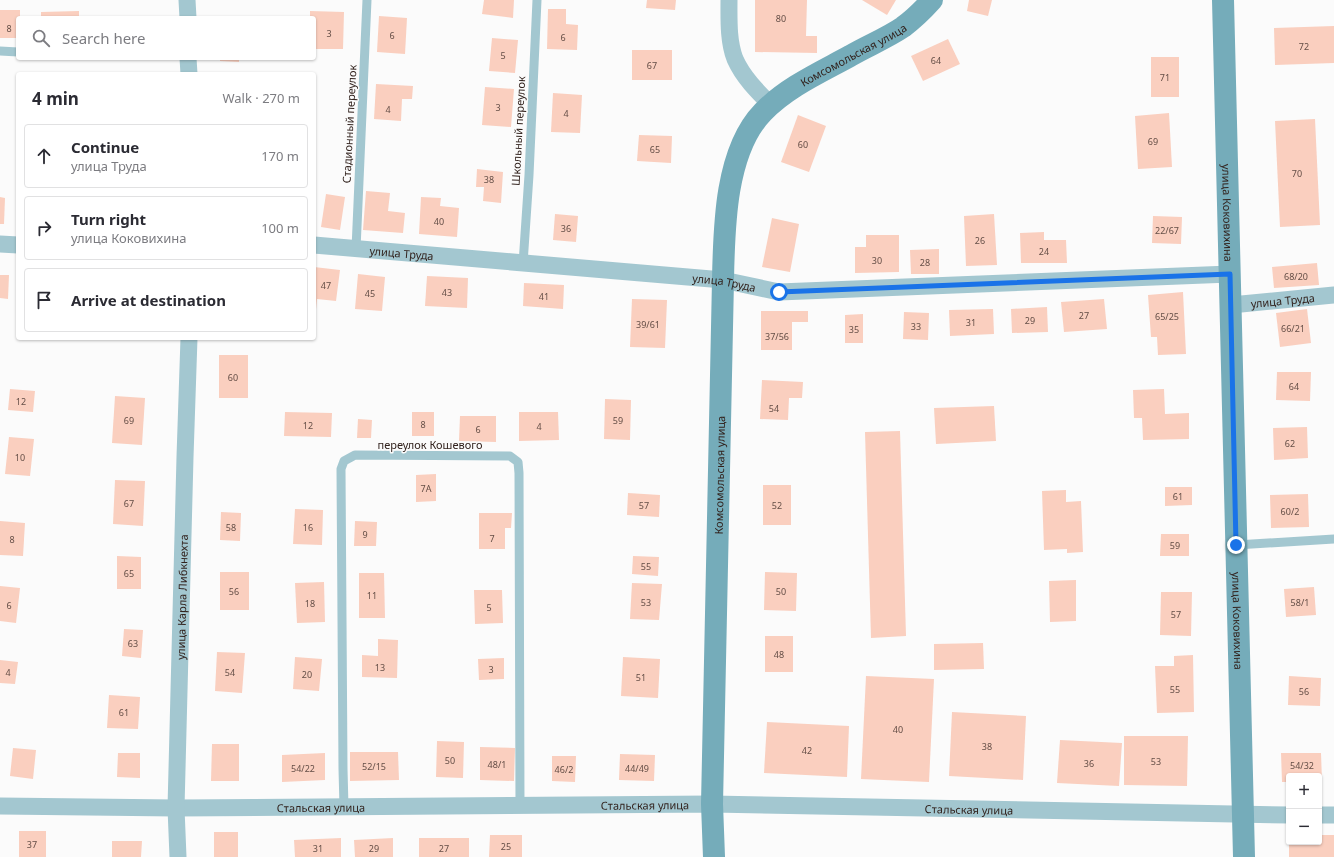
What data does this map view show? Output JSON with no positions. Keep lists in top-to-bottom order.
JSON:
{
  "streets": {
    "main road": ["Комсомольская улица", "улица Коковихина"],
    "street": ["улица Труда", "улица Карла Либкнехта", "Стальская улица"],
    "lane": ["Стадионный переулок", "Школьный переулок", "переулок Кошевого"]
  },
  "crossings": [
    ["Комсомольская улица", "улица Труда"],
    ["Комсомольская улица", "Стальская улица"],
    ["Стадионный переулок", "улица Труда"],
    ["Школьный переулок", "улица Труда"],
    ["улица Коковихина", "улица Труда"],
    ["улица Коковихина", "Стальская улица"],
    ["переулок Кошевого", "Стальская улица"],
    ["улица Карла Либкнехта", "Стальская улица"]
  ],
  "house_numbers": [
    "80",
    "8",
    "3",
    "6",
    "6",
    "72",
    "5",
    "64",
    "67",
    "71",
    "3",
    "4",
    "4",
    "69",
    "60",
    "65",
    "70",
    "38",
    "40",
    "36",
    "22/67",
    "26",
    "24",
    "30",
    "28",
    "68/20",
    "47",
    "43",
    "45",
    "41",
    "27",
    "65/25",
    "29",
    "31",
    "39/61",
    "33",
    "66/21",
    "35",
    "37/56",
    "60",
    "64",
    "12",
    "54",
    "69",
    "59",
    "8",
    "12",
    "4",
    "6",
    "62",
    "10",
    "7А",
    "61",
    "67",
    "57",
    "52",
    "60/2",
    "58",
    "16",
    "9",
    "7",
    "8",
    "59",
    "55",
    "65",
    "56",
    "50",
    "11",
    "53",
    "58/1",
    "18",
    "6",
    "5",
    "57",
    "63",
    "48",
    "13",
    "3",
    "4",
    "54",
    "20",
    "51",
    "55",
    "56",
    "61",
    "40",
    "38",
    "42",
    "50",
    "53",
    "36",
    "48/1",
    "54/32",
    "52/15",
    "54/22",
    "44/49",
    "46/2",
    "37",
    "25",
    "31",
    "29",
    "27"
  ],
  "page": {
    "search": "Search here",
    "heading": ["4 min", "Walk · 270 m"],
    "list": [
      ["Continue", "улица Труда", "170 m"],
      ["Turn right", "улица Коковихина", "100 m"],
      "Arrive at destination"
    ],
    "map_buttons": ["+", "−"]
  }
}
